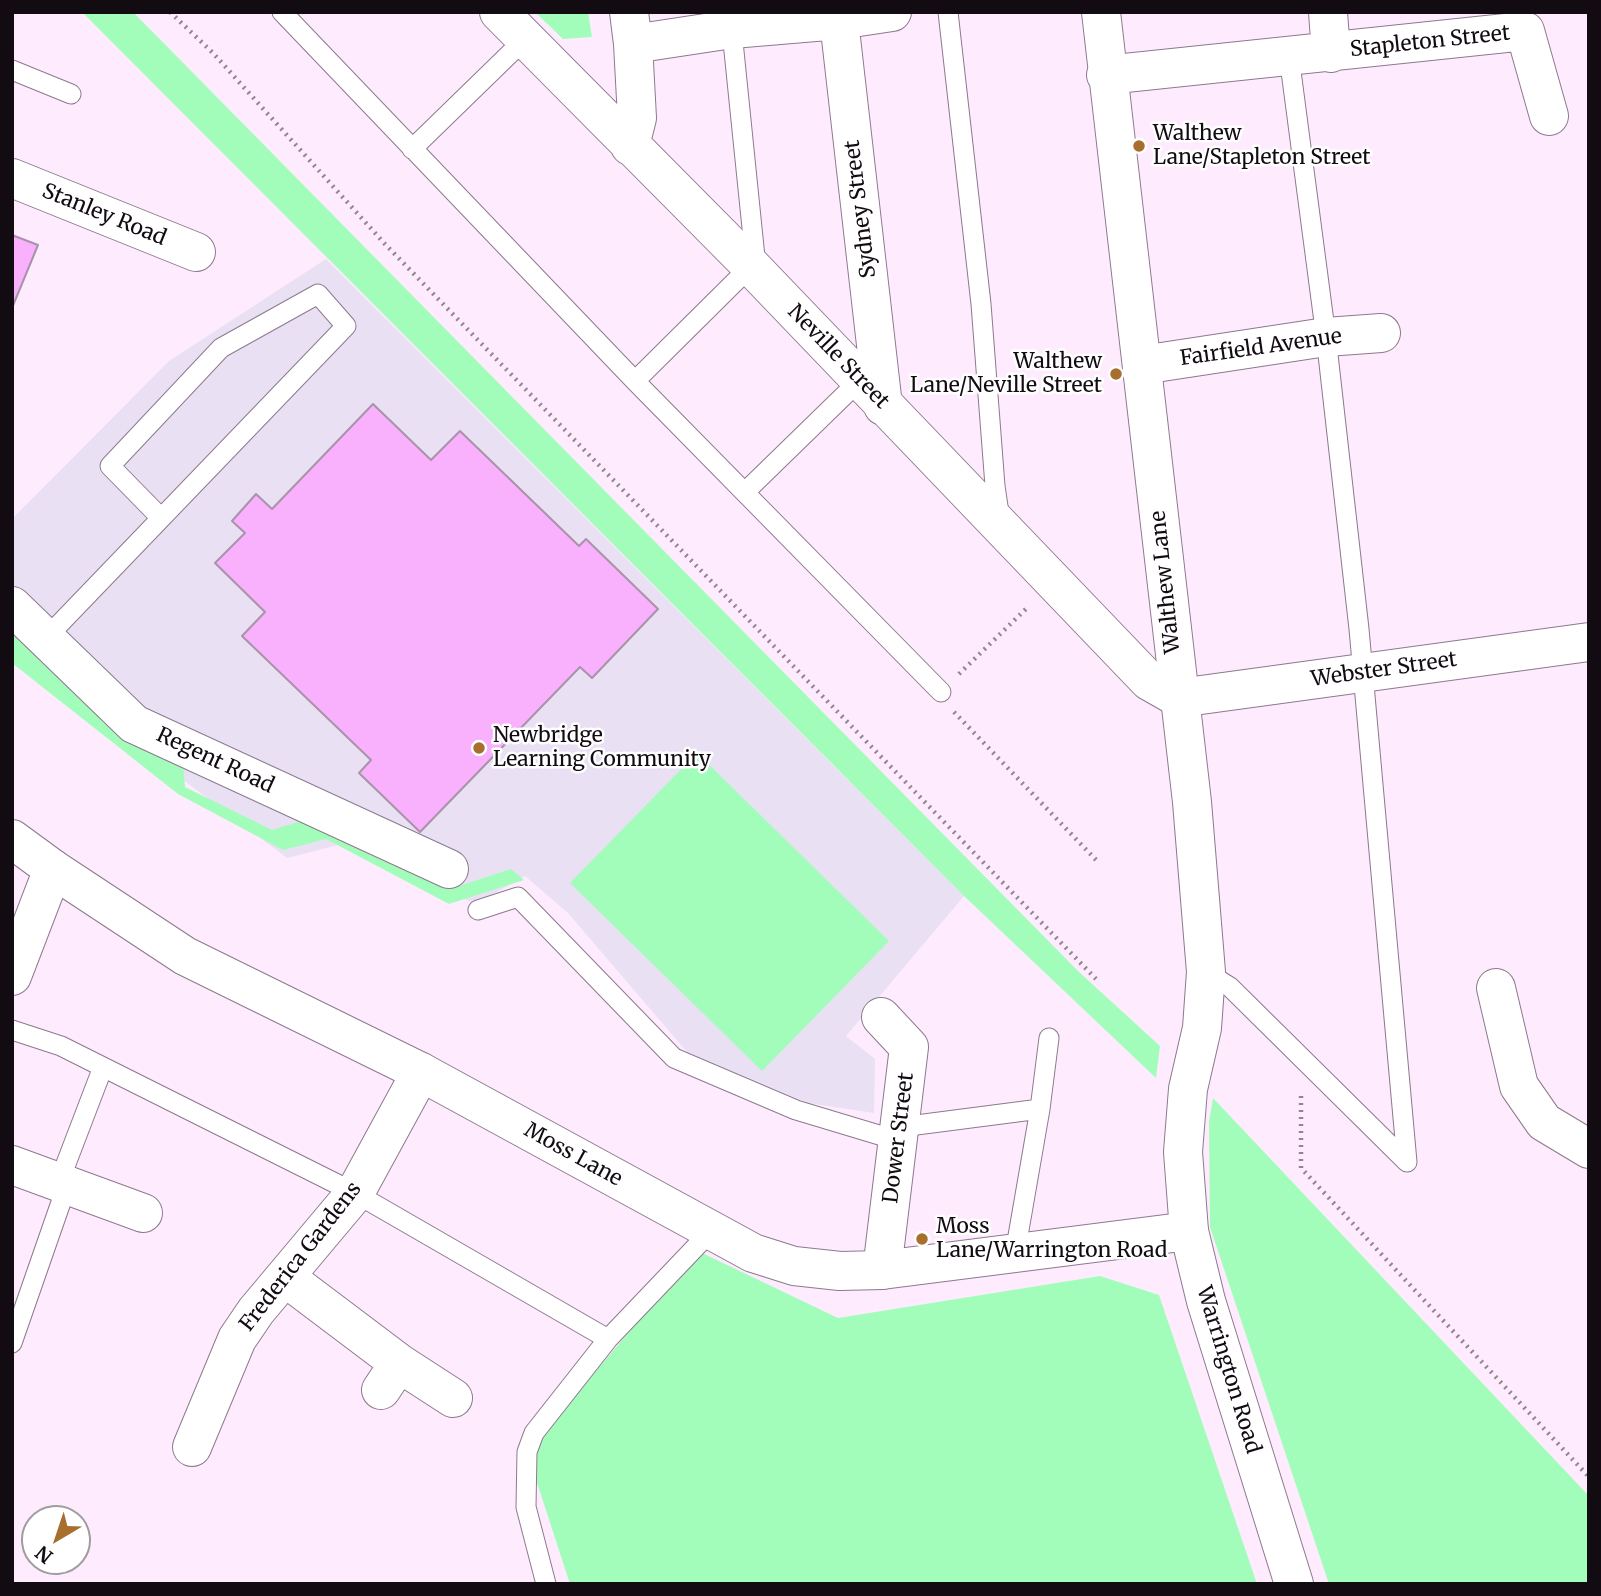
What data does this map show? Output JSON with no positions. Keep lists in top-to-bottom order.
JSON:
{
  "streets": {
    "street": [
      "Stapleton Street",
      "Sydney Street",
      "Stanley Road",
      "Fairfield Avenue",
      "Neville Street",
      "Walthew Lane",
      "Webster Street",
      "Regent Road",
      "Dower Street",
      "Moss Lane",
      "Frederica Gardens",
      "Warrington Road"
    ]
  },
  "crossings": [
    ["Stapleton Street", "Walthew Lane"],
    ["Sydney Street", "Neville Street"],
    ["Fairfield Avenue", "Walthew Lane"],
    ["Neville Street", "Walthew Lane"],
    ["Neville Street", "Webster Street"],
    ["Walthew Lane", "Webster Street"],
    ["Walthew Lane", "Warrington Road"],
    ["Dower Street", "Moss Lane"],
    ["Moss Lane", "Frederica Gardens"],
    ["Moss Lane", "Warrington Road"]
  ],
  "places": [
    "Walthew Lane/Stapleton Street",
    "Walthew Lane/Neville Street",
    "Newbridge Learning Community",
    "Moss Lane/Warrington Road"
  ],
  "north": "bottom left"
}
